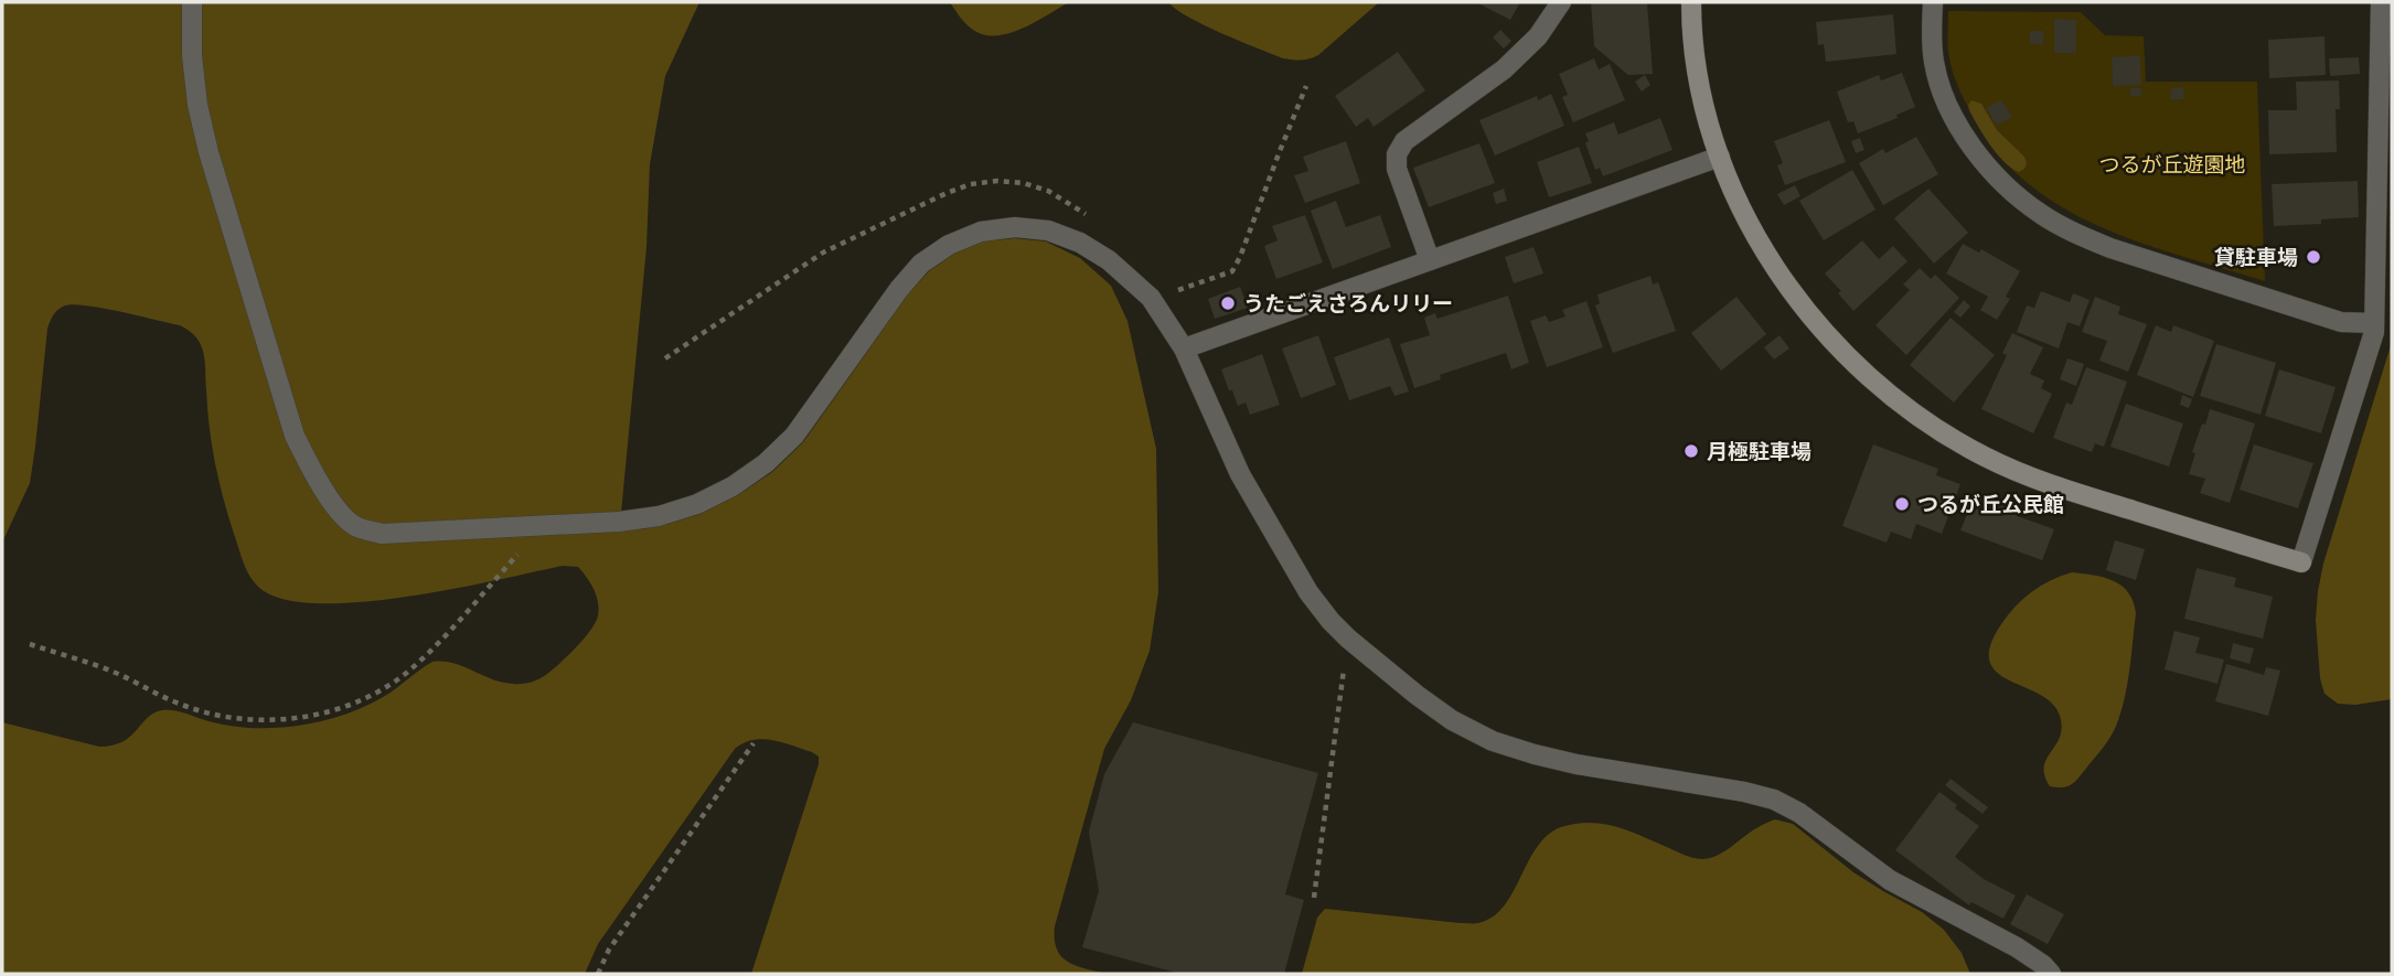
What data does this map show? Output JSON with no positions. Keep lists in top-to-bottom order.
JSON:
{
  "parks": ["つるが丘遊園地"],
  "places": [
    "貸駐車場",
    "うたごえさろんリリー",
    "月極駐車場",
    "つるが丘公民館"
  ]
}
